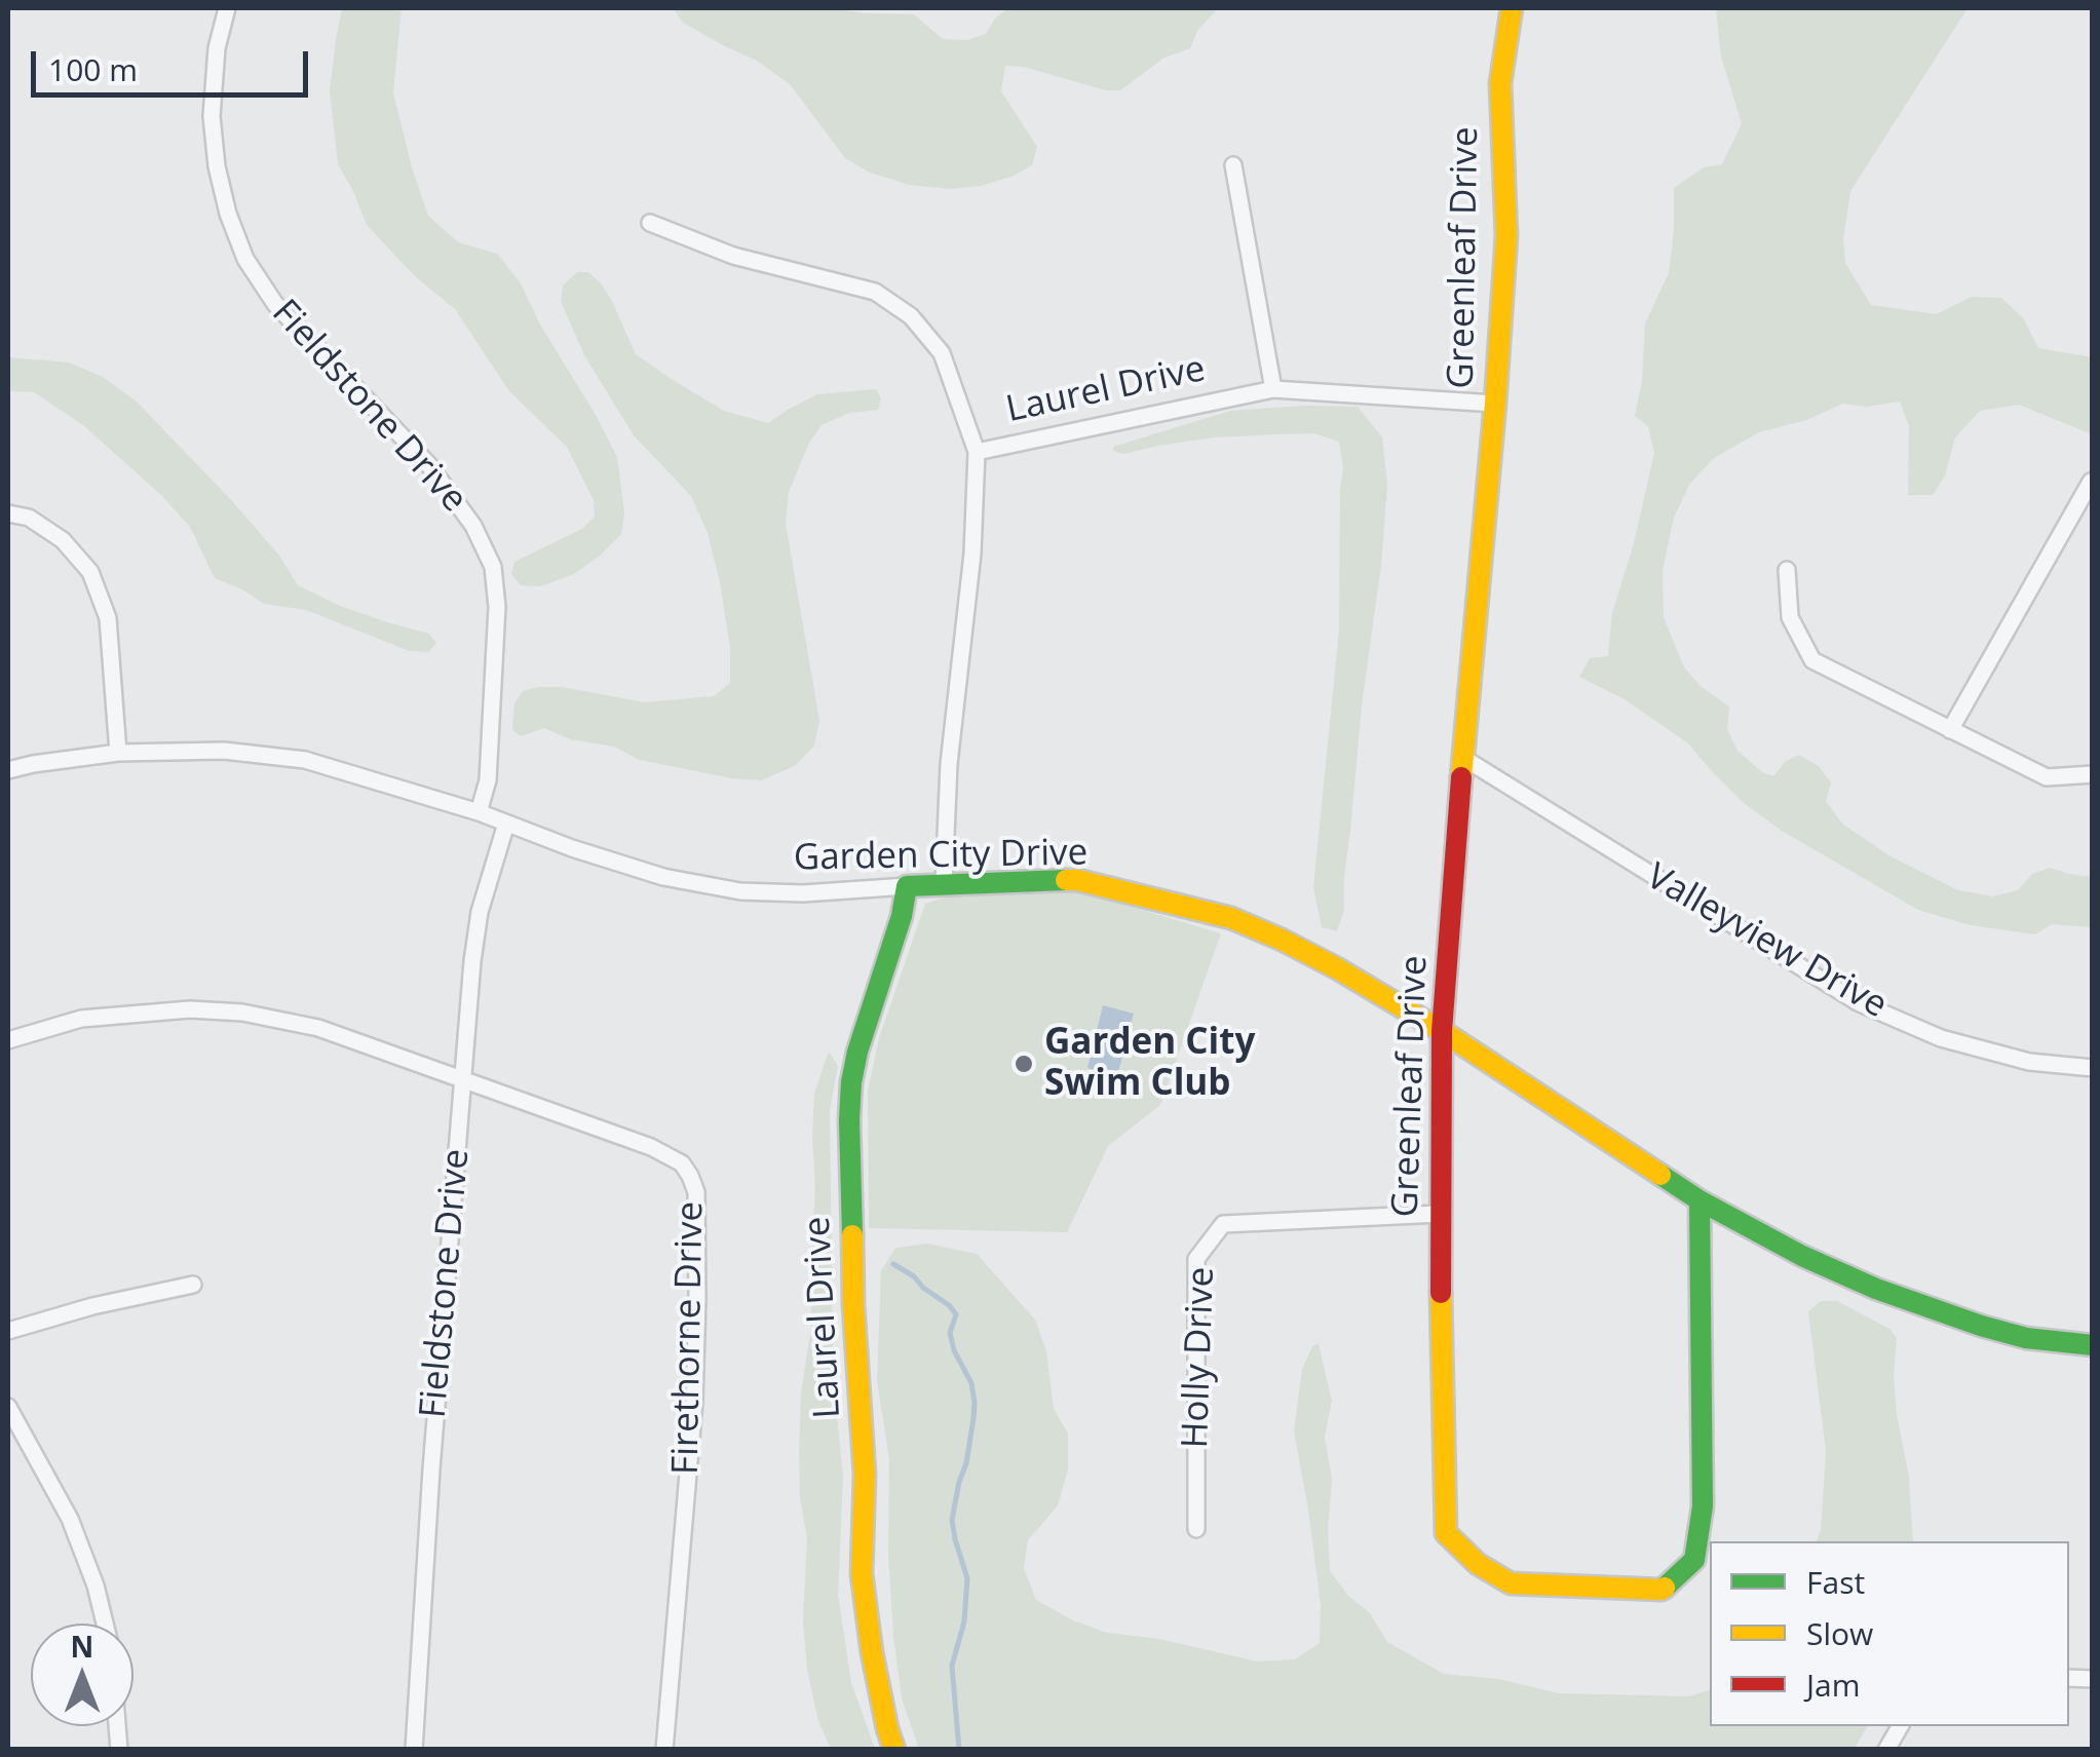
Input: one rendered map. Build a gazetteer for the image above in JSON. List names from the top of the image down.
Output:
{
  "streets": {
    "street": [
      "Greenleaf Drive",
      "Laurel Drive",
      "Fieldstone Drive",
      "Garden City Drive",
      "Valleyview Drive",
      "Firethorne Drive",
      "Holly Drive"
    ]
  },
  "crossings": [
    ["Greenleaf Drive", "Laurel Drive"],
    ["Greenleaf Drive", "Garden City Drive"],
    ["Greenleaf Drive", "Valleyview Drive"],
    ["Greenleaf Drive", "Holly Drive"],
    ["Laurel Drive", "Garden City Drive"],
    ["Fieldstone Drive", "Garden City Drive"],
    ["Fieldstone Drive", "Firethorne Drive"]
  ],
  "places": ["Garden City Swim Club"],
  "legend": ["Fast", "Slow", "Jam"],
  "scale_bar": "100 m",
  "north": "top"
}
